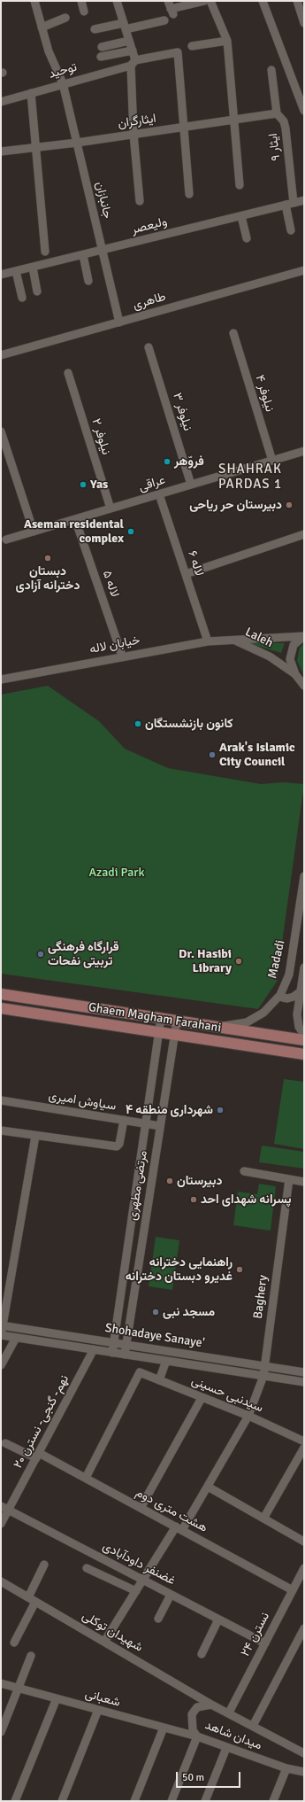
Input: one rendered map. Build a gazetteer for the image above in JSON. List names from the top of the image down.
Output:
{
  "streets": {
    "main road": ["Ghaem Magham Farahani"],
    "street": [
      "توحید",
      "ایثارگران",
      "ایثار ۹",
      "جانبازان",
      "ولیعصر",
      "طاهری",
      "نیلوفر ۴",
      "نیلوفر ۳",
      "نیلوفر ۲",
      "عراقی",
      "لاله ۶",
      "لاله ۵",
      "Laleh",
      "خیابان لاله",
      "Madadi",
      "سیاوش امیری",
      "مرتضی مطهری",
      "Baghery",
      "Shohadaye Sanaye'",
      "سیدنبی حسینی",
      "نهم- گنجی- نسترن ۲۰",
      "هشت متری دوم",
      "غضنفر داودآبادی",
      "شهیدان توکلی",
      "نسترن ۲۴",
      "شعبانی",
      "میدان شاهد"
    ]
  },
  "crossings": [
    ["توحید", "ایثارگران"],
    ["توحید", "جانبازان"],
    ["ایثارگران", "ایثار ۹"],
    ["ایثارگران", "جانبازان"],
    ["ایثار ۹", "ولیعصر"],
    ["جانبازان", "ولیعصر"],
    ["جانبازان", "طاهری"],
    ["نیلوفر ۴", "عراقی"],
    ["نیلوفر ۳", "عراقی"],
    ["نیلوفر ۲", "عراقی"],
    ["عراقی", "لاله ۶"],
    ["عراقی", "لاله ۵"],
    ["لاله ۶", "خیابان لاله"],
    ["لاله ۵", "خیابان لاله"],
    ["Laleh", "خیابان لاله"],
    ["Madadi", "Ghaem Magham Farahani"],
    ["Ghaem Magham Farahani", "مرتضی مطهری"],
    ["سیاوش امیری", "مرتضی مطهری"],
    ["مرتضی مطهری", "Shohadaye Sanaye'"],
    ["Baghery", "Shohadaye Sanaye'"],
    ["Baghery", "سیدنبی حسینی"],
    ["Baghery", "هشت متری دوم"],
    ["Baghery", "غضنفر داودآبادی"],
    ["Baghery", "شهیدان توکلی"],
    ["Shohadaye Sanaye'", "نهم- گنجی- نسترن ۲۰"],
    ["سیدنبی حسینی", "هشت متری دوم"],
    ["نهم- گنجی- نسترن ۲۰", "هشت متری دوم"],
    ["نهم- گنجی- نسترن ۲۰", "غضنفر داودآبادی"],
    ["هشت متری دوم", "نسترن ۲۴"],
    ["غضنفر داودآبادی", "نسترن ۲۴"],
    ["شهیدان توکلی", "میدان شاهد"],
    ["نسترن ۲۴", "میدان شاهد"],
    ["شعبانی", "میدان شاهد"]
  ],
  "districts": ["SHAHRAK PARDAS 1"],
  "parks": ["Azadi Park"],
  "places": [
    "فروّهر",
    "Yas",
    "دبیرستان حر ریاحی",
    "Aseman residental complex",
    "دبستان دخترانه آزادی",
    "کانون بازنشستگان",
    "Arak's Islamic City Council",
    "قرارگاه فرهنگی تربیتی نفحات",
    "Dr. Hasibi Library",
    "شهرداری منطقه ۴",
    "دبیرستان",
    "پسرانه شهدای احد",
    "راهنمایی دخترانه غدیرو دبستان دخترانه",
    "مسجد نبی"
  ],
  "scale_bar": "50 m"
}
